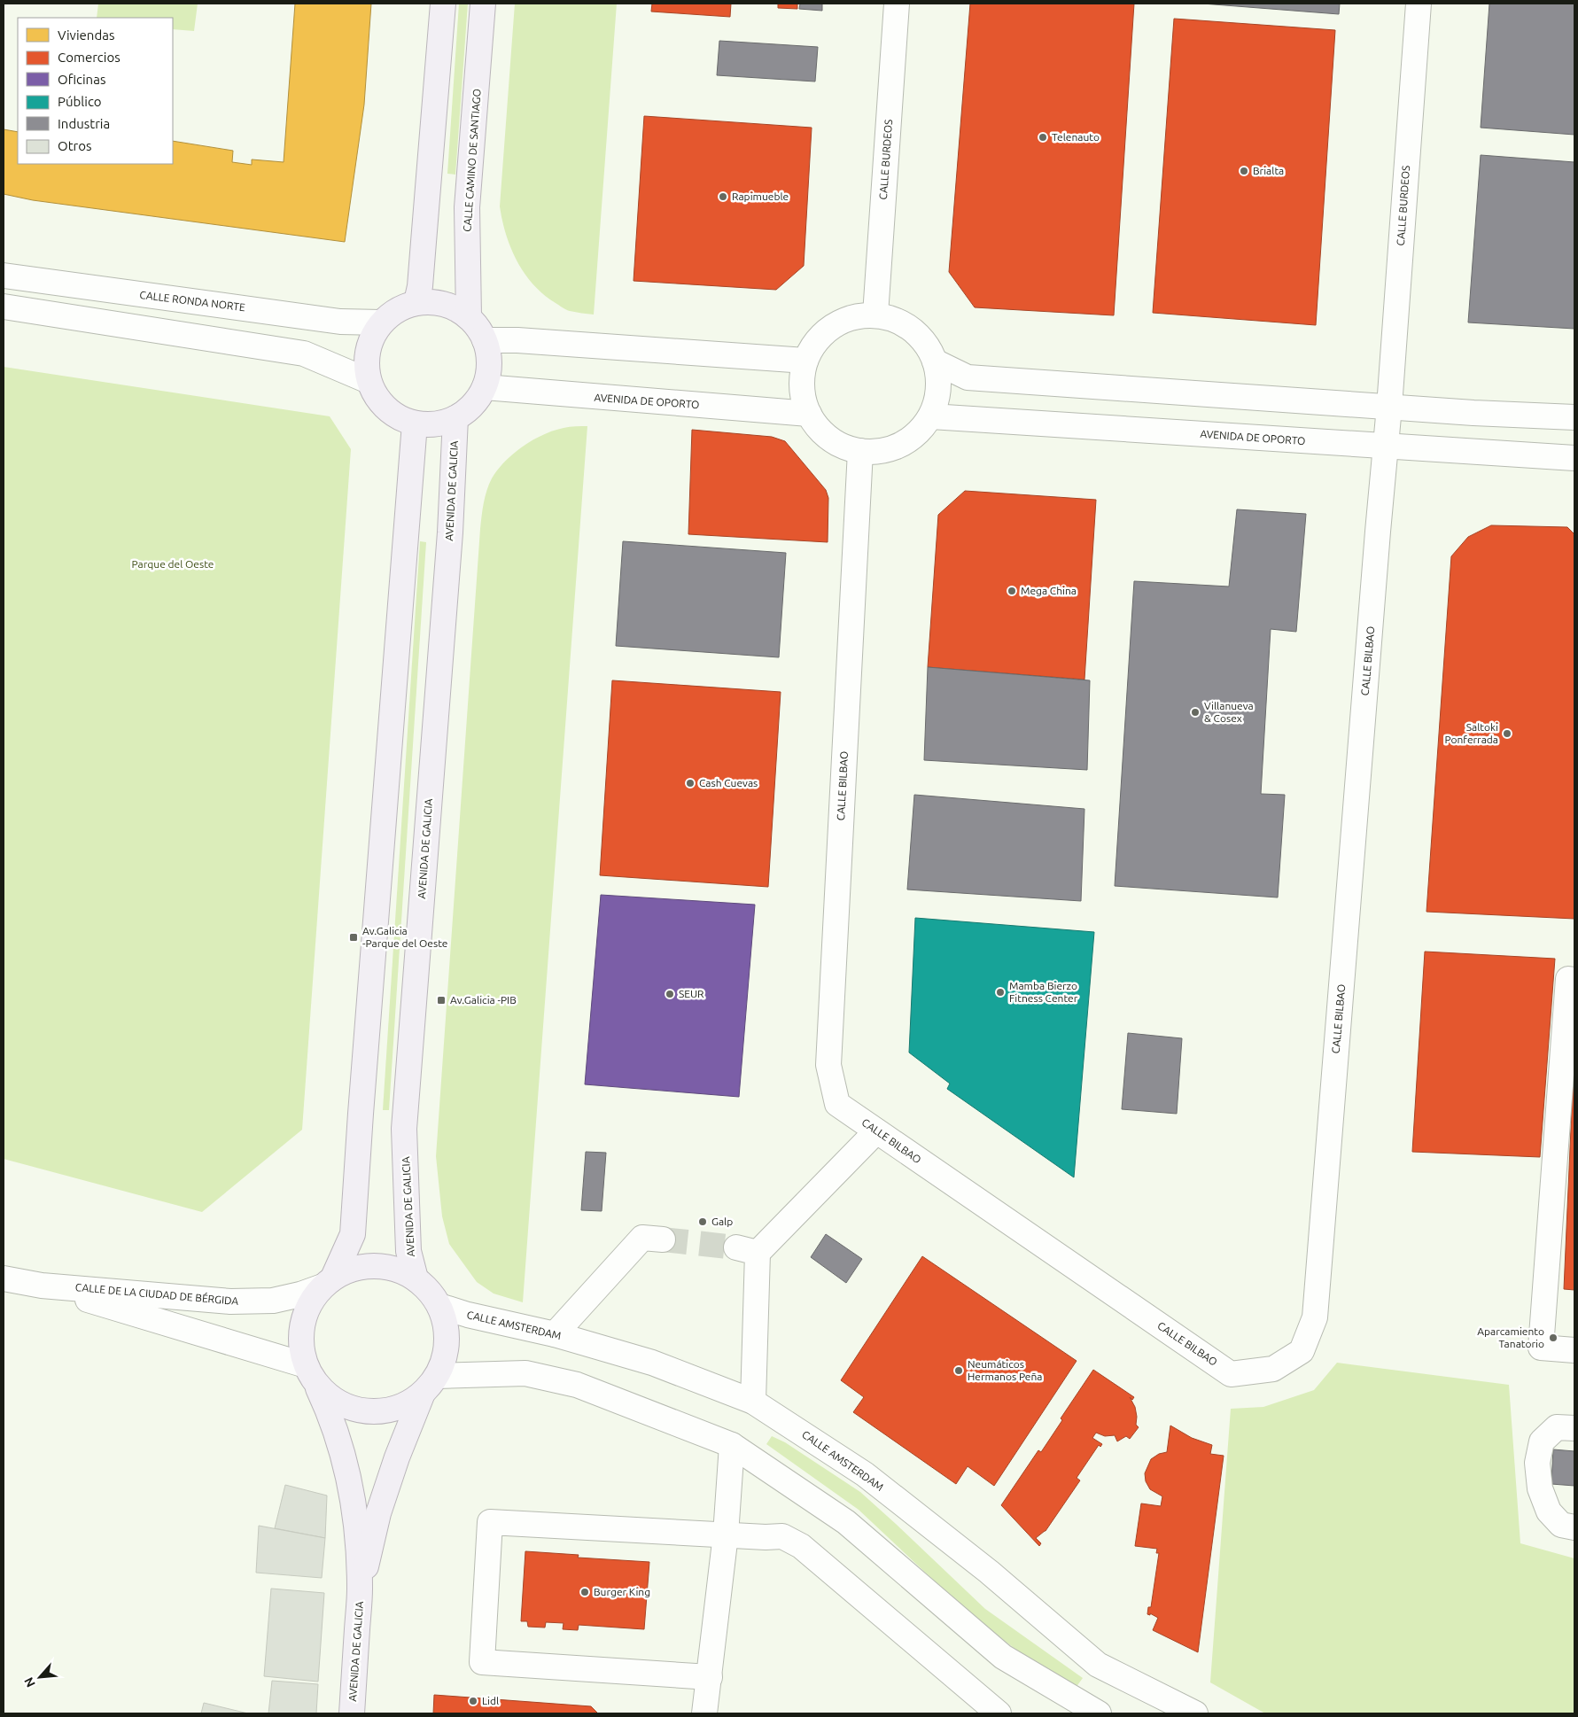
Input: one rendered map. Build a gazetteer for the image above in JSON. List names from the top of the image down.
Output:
{
  "streets": {
    "main road": ["CALLE CAMINO DE SANTIAGO", "AVENIDA DE GALICIA"],
    "street": [
      "CALLE BURDEOS",
      "CALLE RONDA NORTE",
      "AVENIDA DE OPORTO",
      "CALLE BILBAO",
      "CALLE DE LA CIUDAD DE BÉRGIDA",
      "CALLE AMSTERDAM"
    ]
  },
  "crossings": [
    ["CALLE BURDEOS", "AVENIDA DE OPORTO"],
    ["CALLE BURDEOS", "CALLE BILBAO"],
    ["CALLE CAMINO DE SANTIAGO", "CALLE RONDA NORTE"],
    ["CALLE CAMINO DE SANTIAGO", "AVENIDA DE OPORTO"],
    ["CALLE CAMINO DE SANTIAGO", "AVENIDA DE GALICIA"],
    ["CALLE RONDA NORTE", "AVENIDA DE OPORTO"],
    ["CALLE RONDA NORTE", "AVENIDA DE GALICIA"],
    ["AVENIDA DE OPORTO", "AVENIDA DE GALICIA"],
    ["AVENIDA DE OPORTO", "CALLE BILBAO"],
    ["AVENIDA DE GALICIA", "CALLE DE LA CIUDAD DE BÉRGIDA"],
    ["AVENIDA DE GALICIA", "CALLE AMSTERDAM"],
    ["CALLE DE LA CIUDAD DE BÉRGIDA", "CALLE AMSTERDAM"]
  ],
  "parks": ["Parque del Oeste"],
  "places": {
    "other": [
      "Telenauto",
      "Brialta",
      "Rapimueble",
      "Mega China",
      "Villanueva & Cosex",
      "Saltoki Ponferrada",
      "Cash Cuevas",
      "Mamba Bierzo Fitness Center",
      "SEUR",
      "Galp",
      "Aparcamiento Tanatorio",
      "Neumáticos Hermanos Peña",
      "Burger King",
      "Lidl"
    ],
    "transit": ["Av.Galicia -Parque del Oeste", "Av.Galicia -PIB"]
  },
  "legend": [
    "Viviendas",
    "Comercios",
    "Oficinas",
    "Público",
    "Industria",
    "Otros"
  ],
  "north": "bottom left"
}
